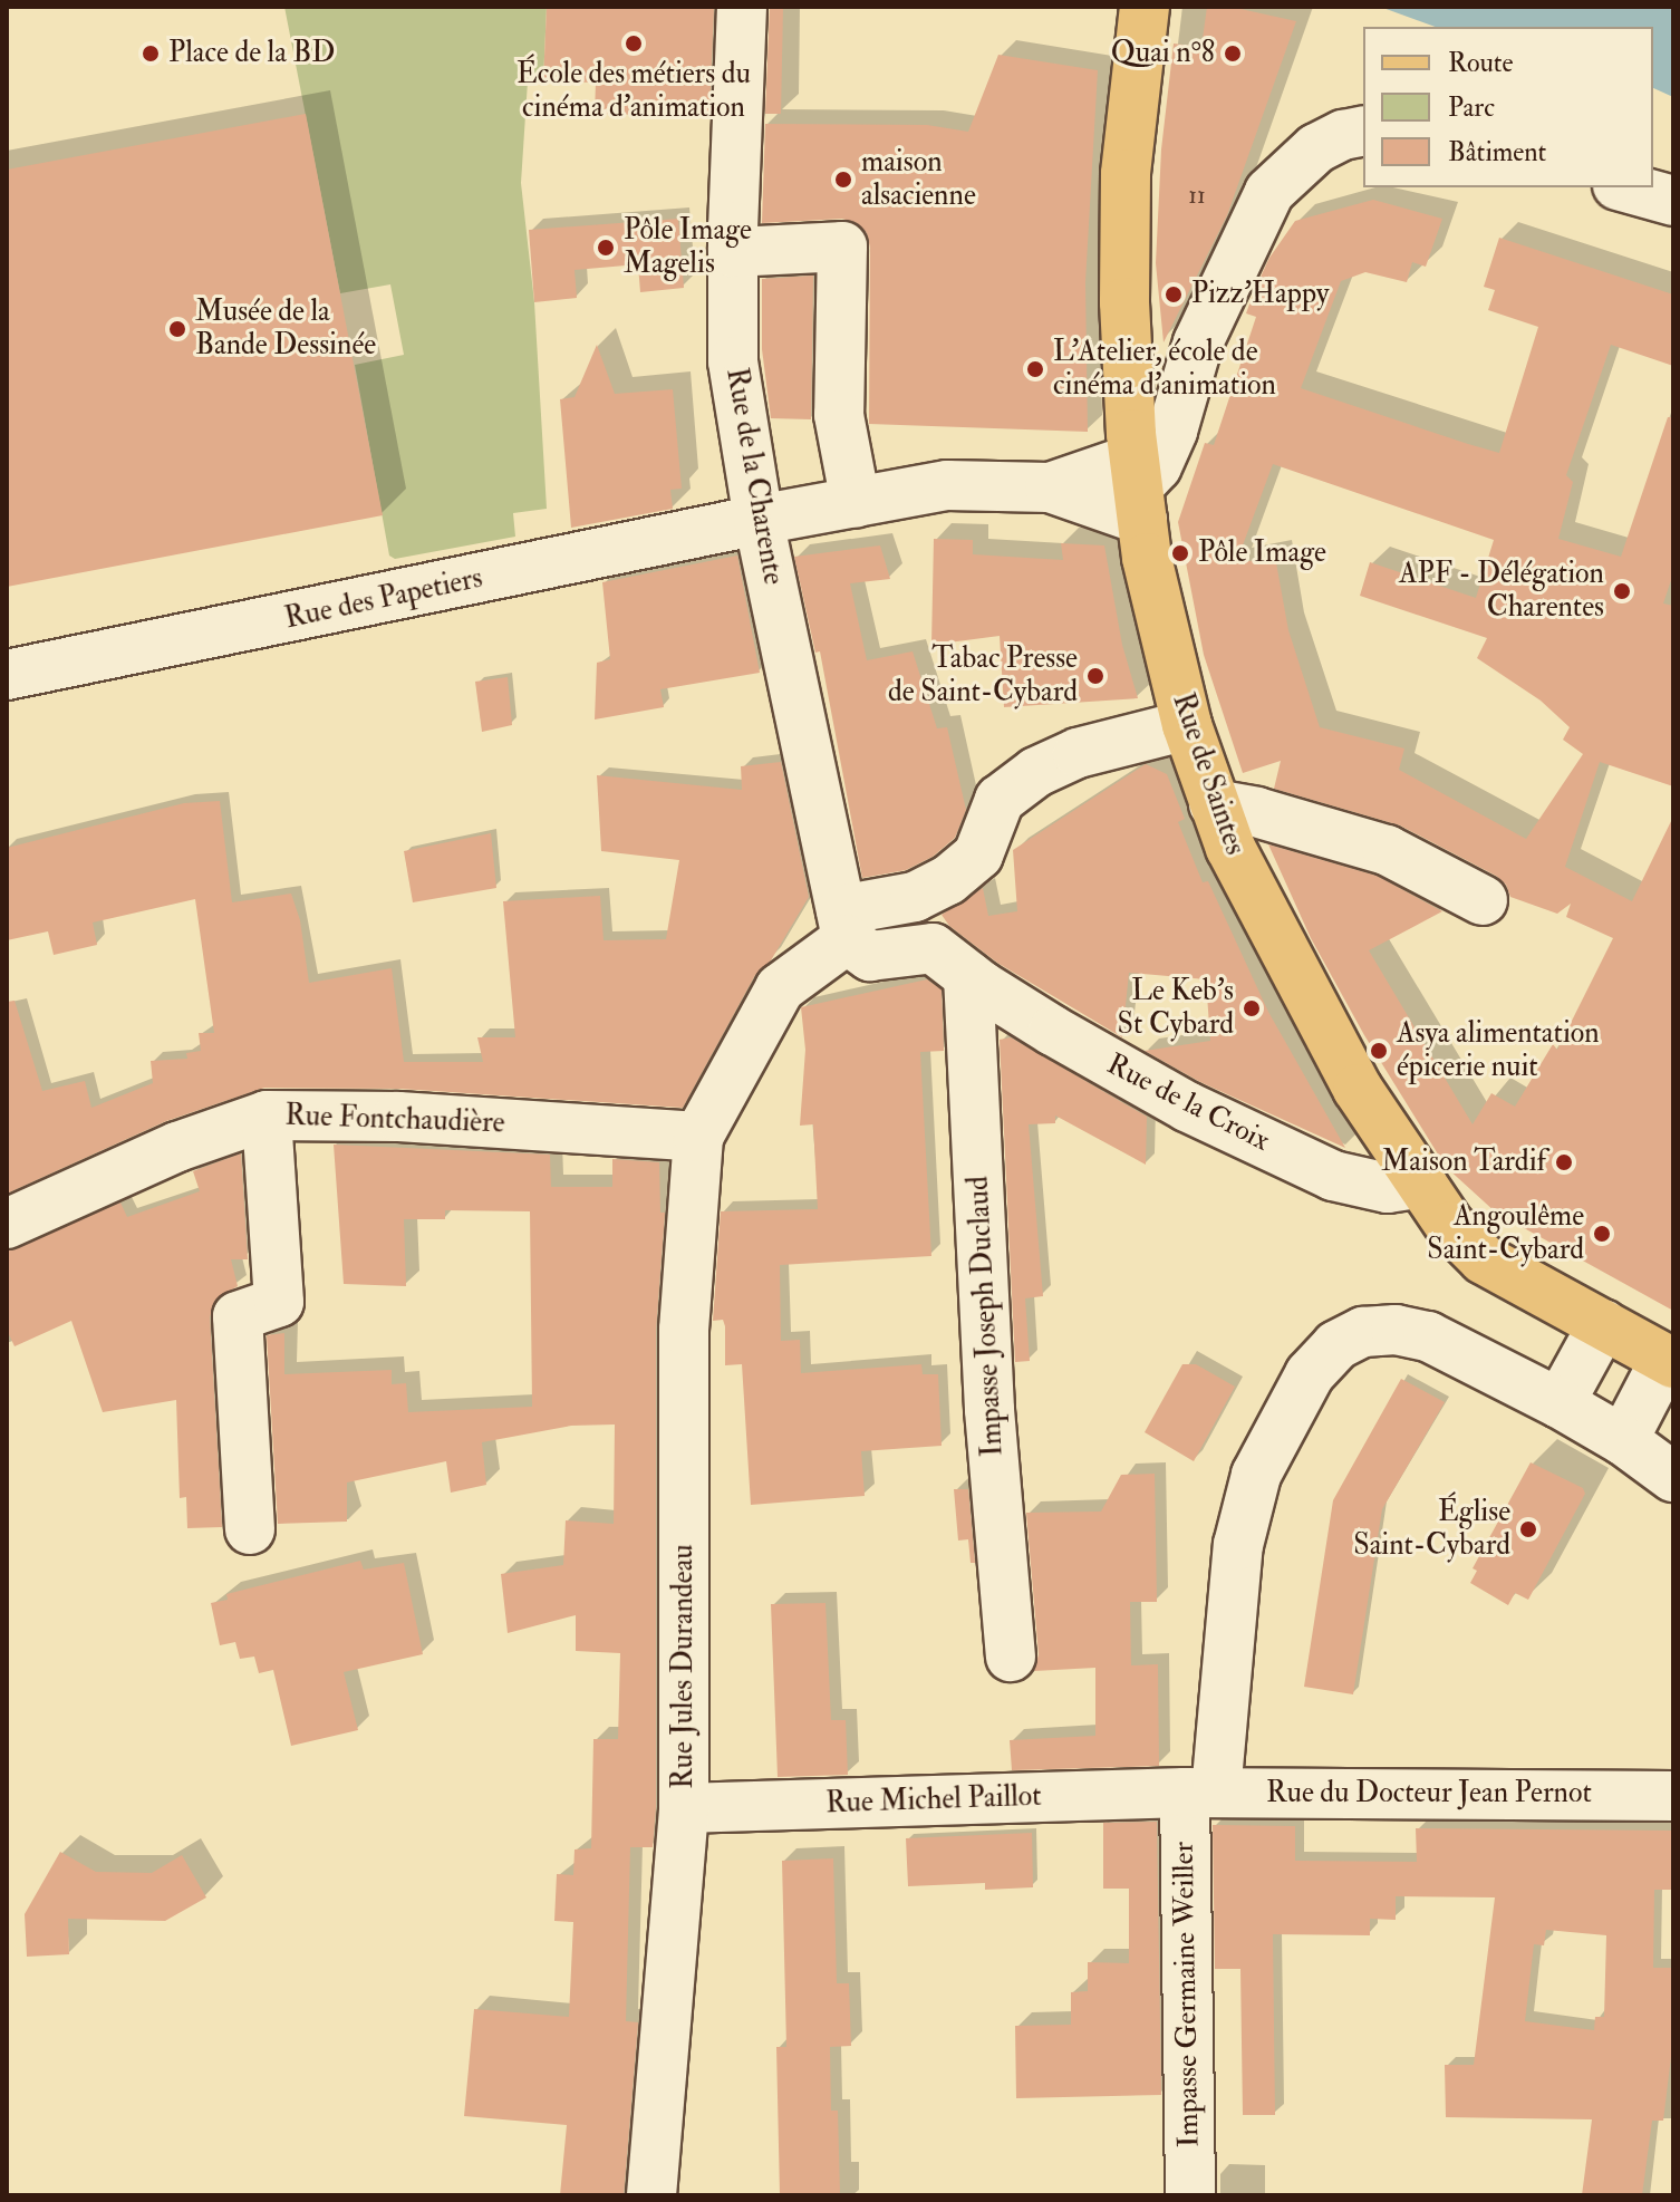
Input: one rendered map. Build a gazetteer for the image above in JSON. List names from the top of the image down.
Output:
{
  "streets": {
    "main road": ["Rue de Saintes"],
    "street": [
      "Rue de la Charente",
      "Rue des Papetiers",
      "Rue de la Croix",
      "Rue Fontchaudière",
      "Impasse Joseph Duclaud",
      "Rue Jules Durandeau",
      "Rue du Docteur Jean Pernot",
      "Rue Michel Paillot",
      "Impasse Germaine Weiller"
    ]
  },
  "crossings": [
    ["Rue de la Charente", "Rue des Papetiers"],
    ["Rue des Papetiers", "Rue de Saintes"],
    ["Rue de Saintes", "Rue de la Croix"],
    ["Rue de la Croix", "Impasse Joseph Duclaud"],
    ["Rue Fontchaudière", "Rue Jules Durandeau"],
    ["Rue Jules Durandeau", "Rue Michel Paillot"],
    ["Rue du Docteur Jean Pernot", "Rue Michel Paillot"],
    ["Rue du Docteur Jean Pernot", "Impasse Germaine Weiller"],
    ["Rue Michel Paillot", "Impasse Germaine Weiller"]
  ],
  "places": [
    "École des métiers du cinéma d'animation",
    "Place de la BD",
    "Quai n°8",
    "maison alsacienne",
    "Pôle Image Magelis",
    "Pizz'Happy",
    "Musée de la Bande Dessinée",
    "L'Atelier, école de cinéma d'animation",
    "Pôle Image",
    "APF - Délégation Charentes",
    "Tabac Presse de Saint-Cybard",
    "Le Keb's St Cybard",
    "Asya alimentation épicerie nuit",
    "Maison Tardif",
    "Angoulême Saint-Cybard",
    "Église Saint-Cybard"
  ],
  "house_numbers": ["11"],
  "legend": ["Route", "Parc", "Bâtiment"]
}
